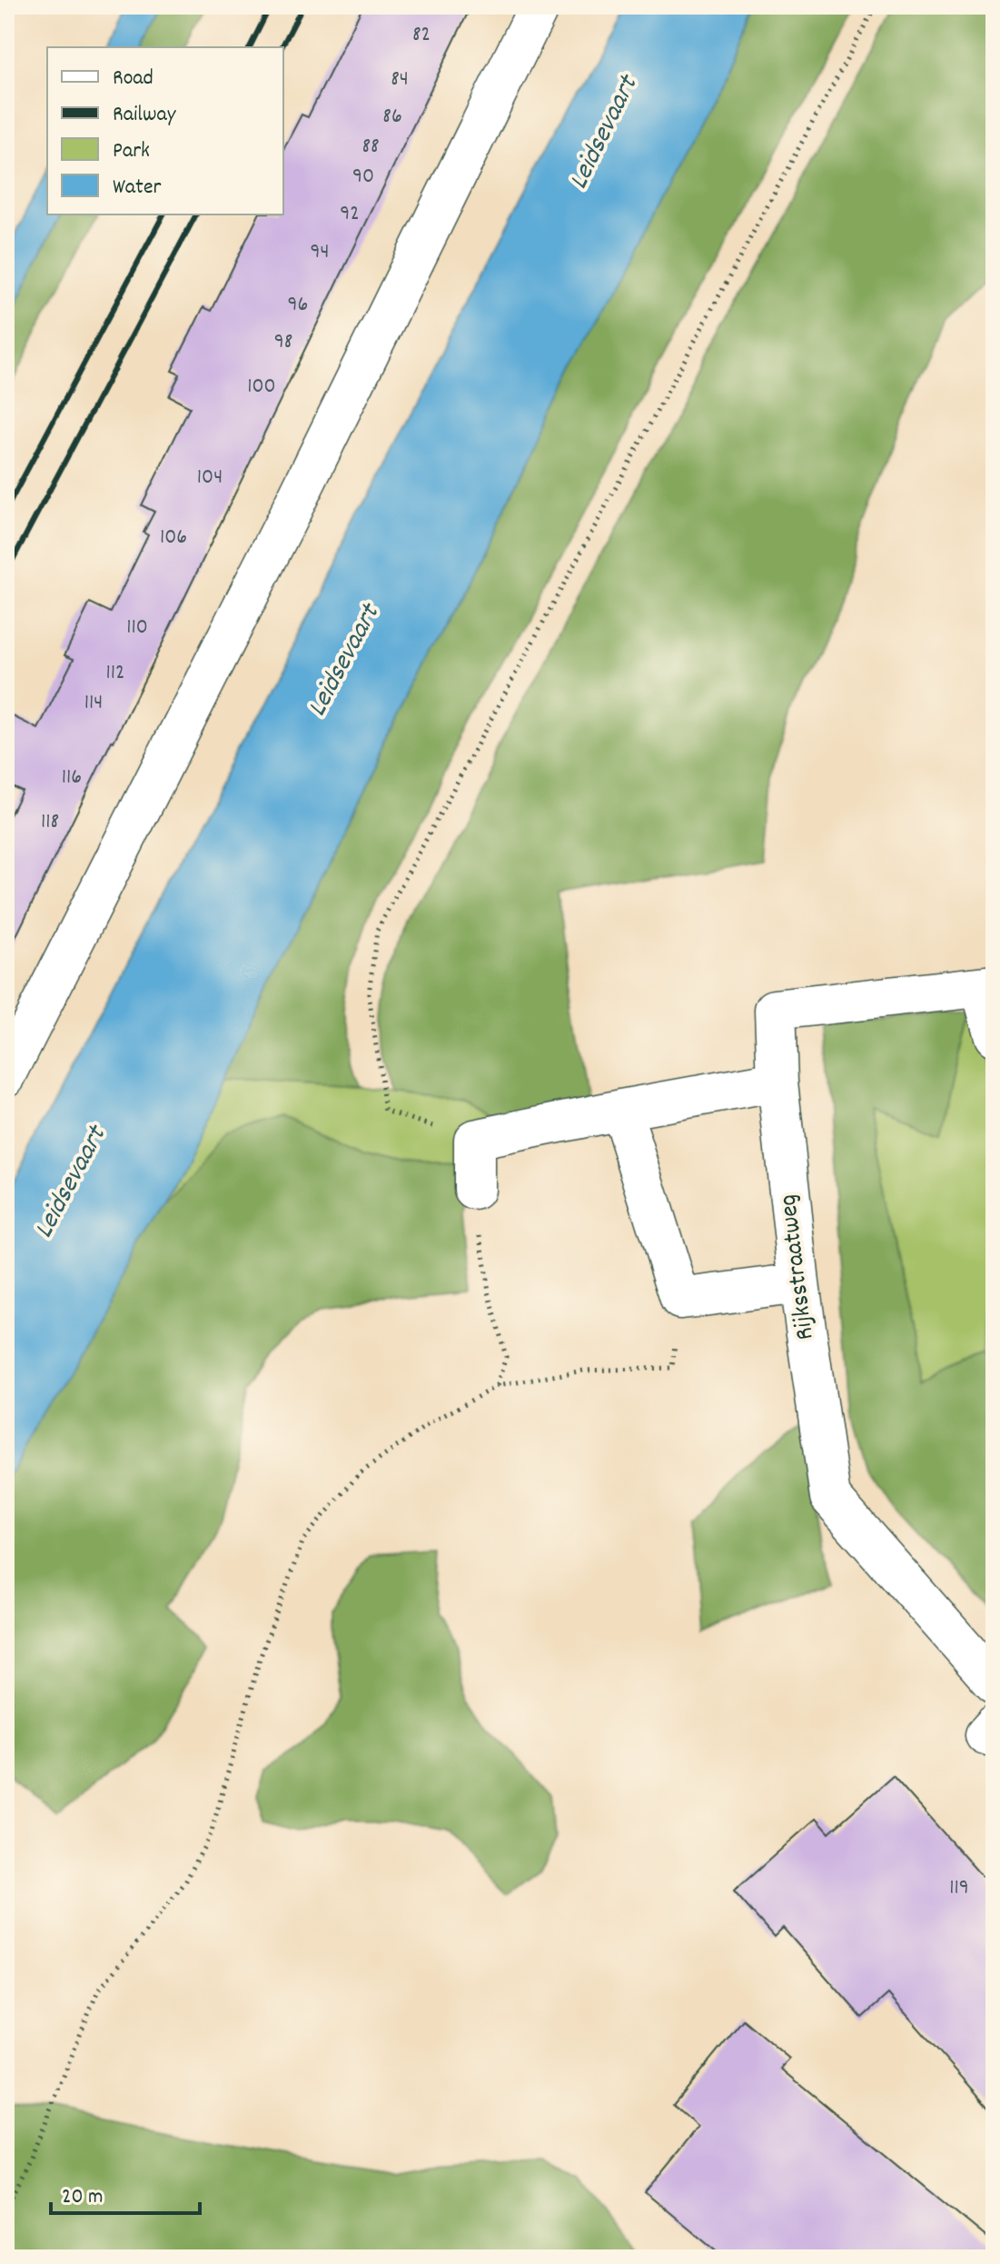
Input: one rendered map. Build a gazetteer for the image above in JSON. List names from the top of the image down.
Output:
{
  "streets": {
    "street": ["Rijksstraatweg"]
  },
  "water": ["Leidsevaart"],
  "house_numbers": [
    "82",
    "84",
    "86",
    "88",
    "90",
    "92",
    "94",
    "96",
    "98",
    "100",
    "104",
    "106",
    "110",
    "112",
    "114",
    "116",
    "118",
    "119"
  ],
  "legend": [
    "Road",
    "Railway",
    "Park",
    "Water"
  ],
  "scale_bar": "20 m"
}
